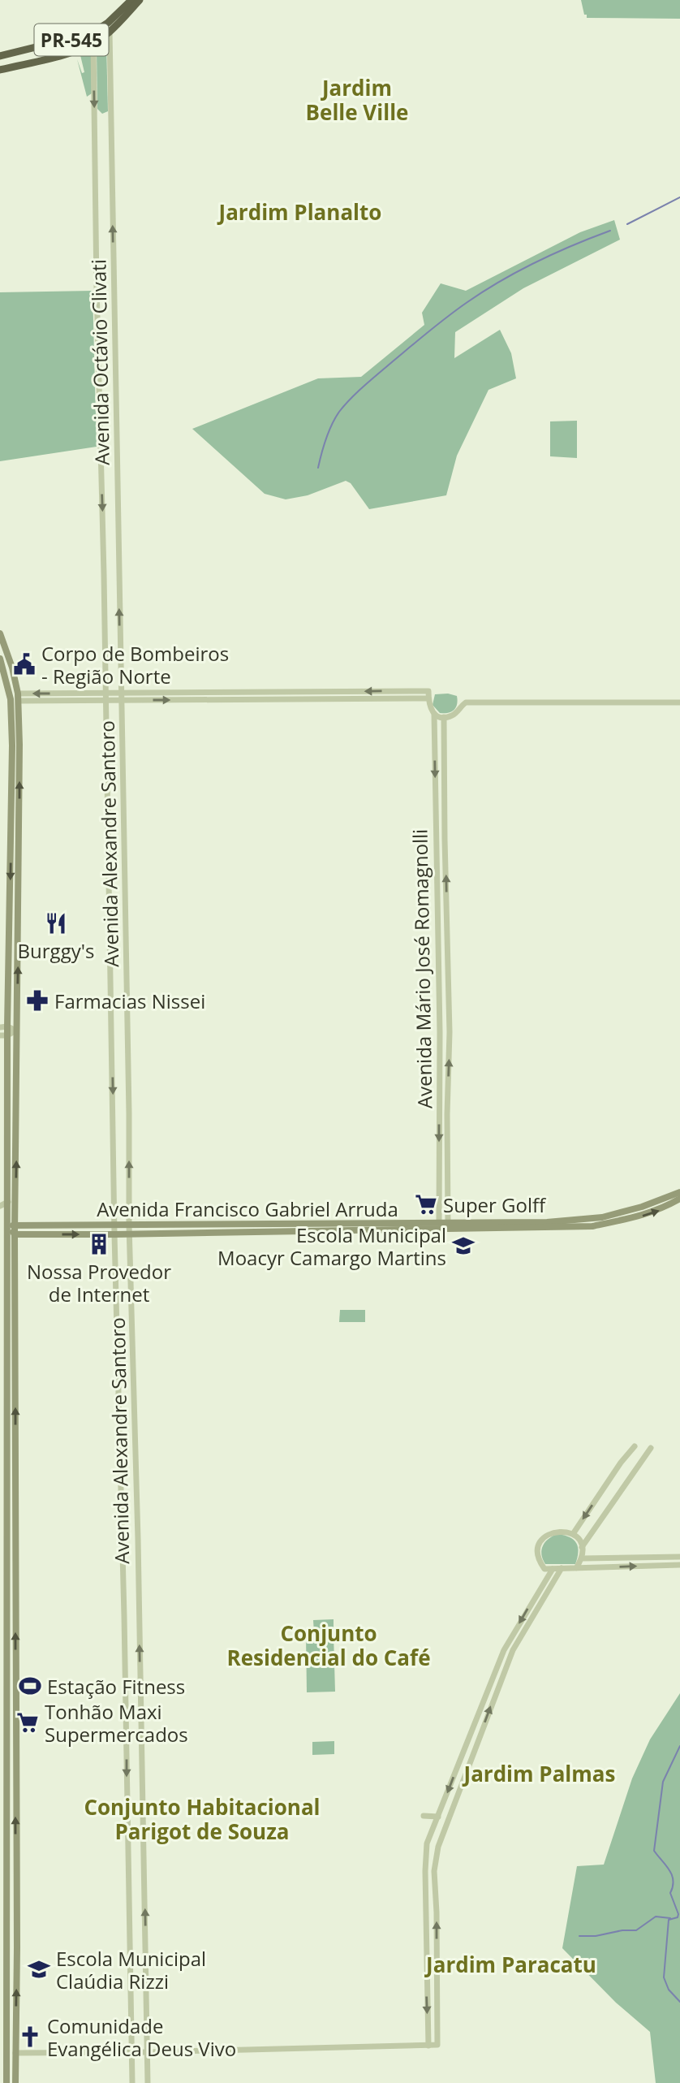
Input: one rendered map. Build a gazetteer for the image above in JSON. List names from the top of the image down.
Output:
{
  "streets": {
    "highway": ["PR-545"],
    "main road": ["Avenida Francisco Gabriel Arruda"],
    "street": ["Avenida Octávio Clivati", "Avenida Alexandre Santoro", "Avenida Mário José Romagnolli"]
  },
  "crossings": [
    ["PR-545", "Avenida Octávio Clivati"],
    ["Avenida Octávio Clivati", "Avenida Alexandre Santoro"],
    ["Avenida Alexandre Santoro", "Avenida Francisco Gabriel Arruda"],
    ["Avenida Mário José Romagnolli", "Avenida Francisco Gabriel Arruda"]
  ],
  "districts": [
    "Jardim Belle Ville",
    "Jardim Planalto",
    "Conjunto Residencial do Café",
    "Jardim Palmas",
    "Conjunto Habitacional Parigot de Souza",
    "Jardim Paracatu"
  ],
  "places": {
    "public building": ["Corpo de Bombeiros - Região Norte"],
    "restaurant": ["Burggy's"],
    "pharmacy": ["Farmacias Nissei"],
    "supermarket": ["Super Golff", "Tonhão Maxi Supermercados"],
    "building": ["Nossa Provedor de Internet"],
    "school or university": ["Escola Municipal Moacyr Camargo Martins", "Escola Municipal Claúdia Rizzi"],
    "sports": ["Estação Fitness"],
    "church": ["Comunidade Evangélica Deus Vivo"]
  }
}
